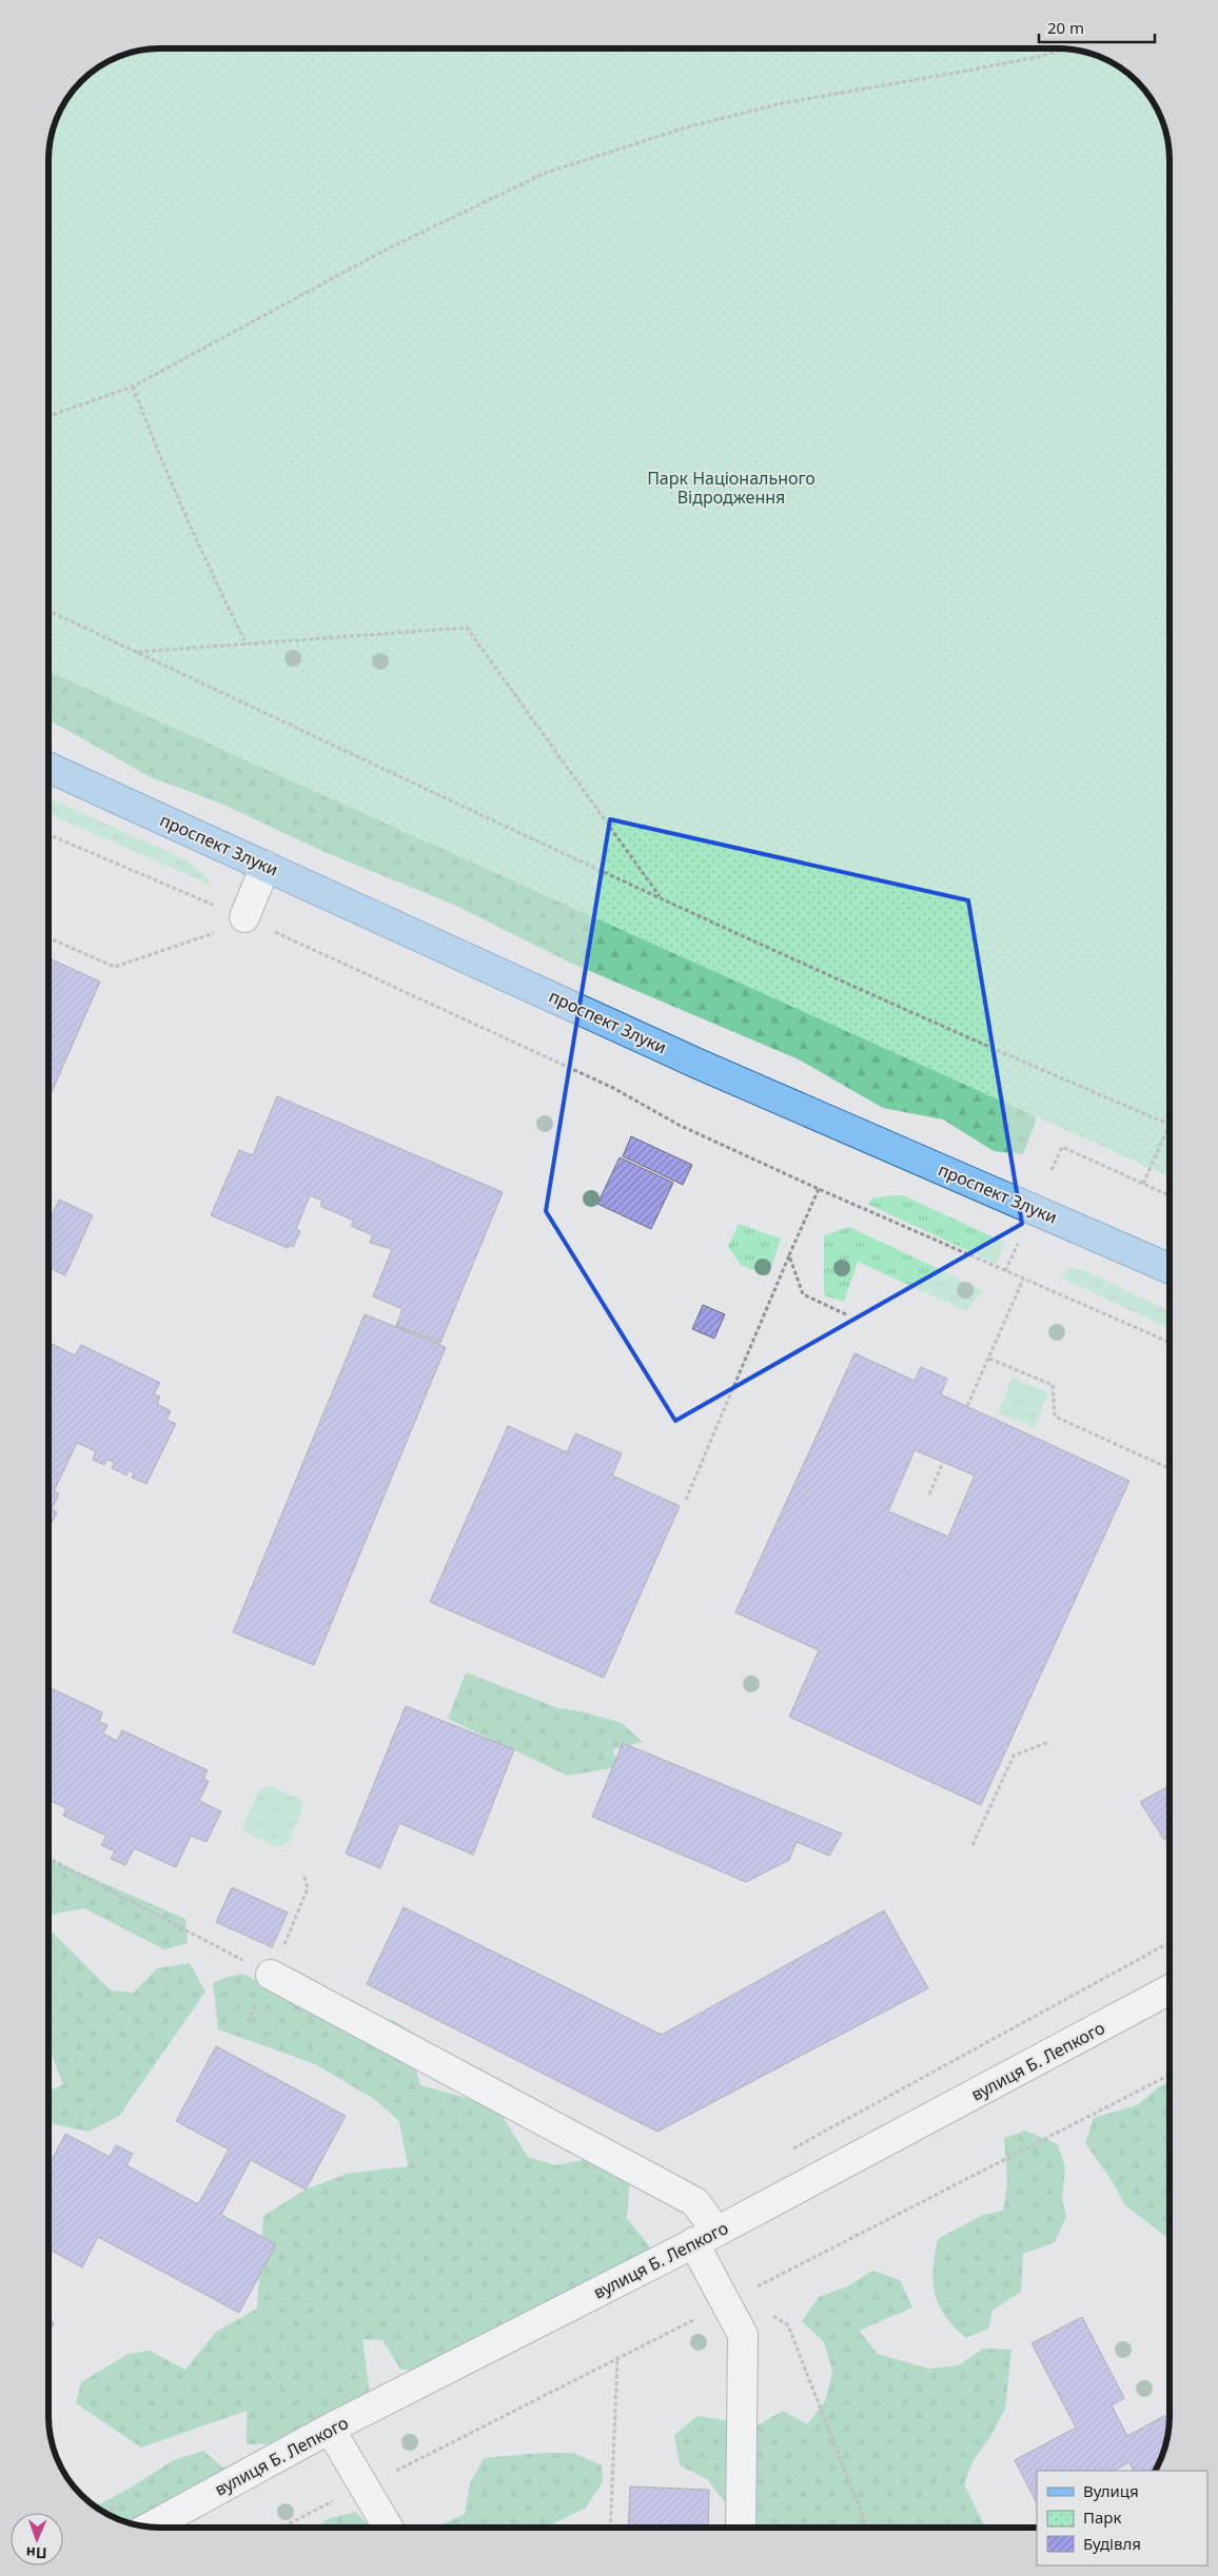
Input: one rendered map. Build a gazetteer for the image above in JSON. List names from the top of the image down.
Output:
{
  "streets": {
    "main road": ["проспект Злуки"],
    "street": ["вулиця Б. Лепкого"]
  },
  "parks": ["Парк Національного Відродження"],
  "legend": ["Вулиця", "Парк", "Будівля"],
  "scale_bar": "20 m",
  "north": "bottom"
}
